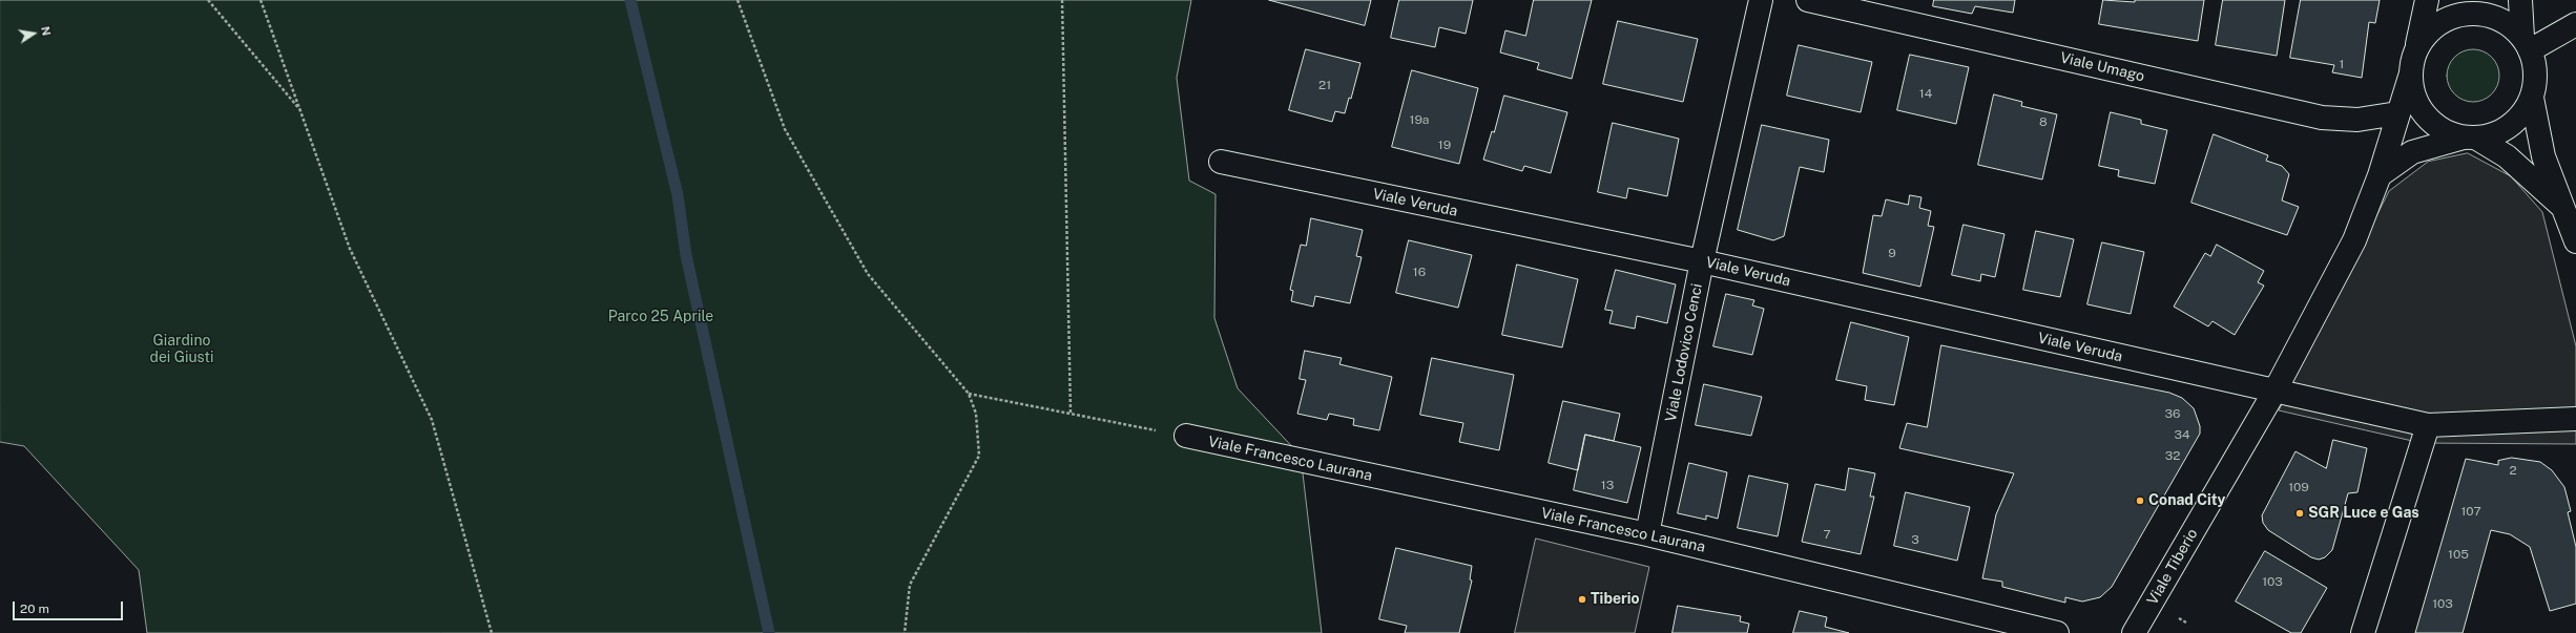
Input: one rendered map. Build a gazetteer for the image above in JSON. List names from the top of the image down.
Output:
{
  "streets": {
    "street": [
      "Viale Umago",
      "Viale Veruda",
      "Viale Lodovico Cenci",
      "Viale Francesco Laurana",
      "Viale Tiberio"
    ]
  },
  "crossings": [
    ["Viale Umago", "Viale Tiberio"],
    ["Viale Veruda", "Viale Lodovico Cenci"],
    ["Viale Veruda", "Viale Tiberio"],
    ["Viale Lodovico Cenci", "Viale Francesco Laurana"]
  ],
  "parks": ["Parco 25 Aprile", "Giardino dei Giusti"],
  "places": ["Conad City", "SGR Luce e Gas", "Tiberio"],
  "house_numbers": [
    "1",
    "21",
    "14",
    "19a",
    "8",
    "19",
    "9",
    "16",
    "36",
    "34",
    "32",
    "2",
    "13",
    "109",
    "107",
    "7",
    "3",
    "105",
    "103",
    "103"
  ],
  "scale_bar": "20 m",
  "north": "right"
}
